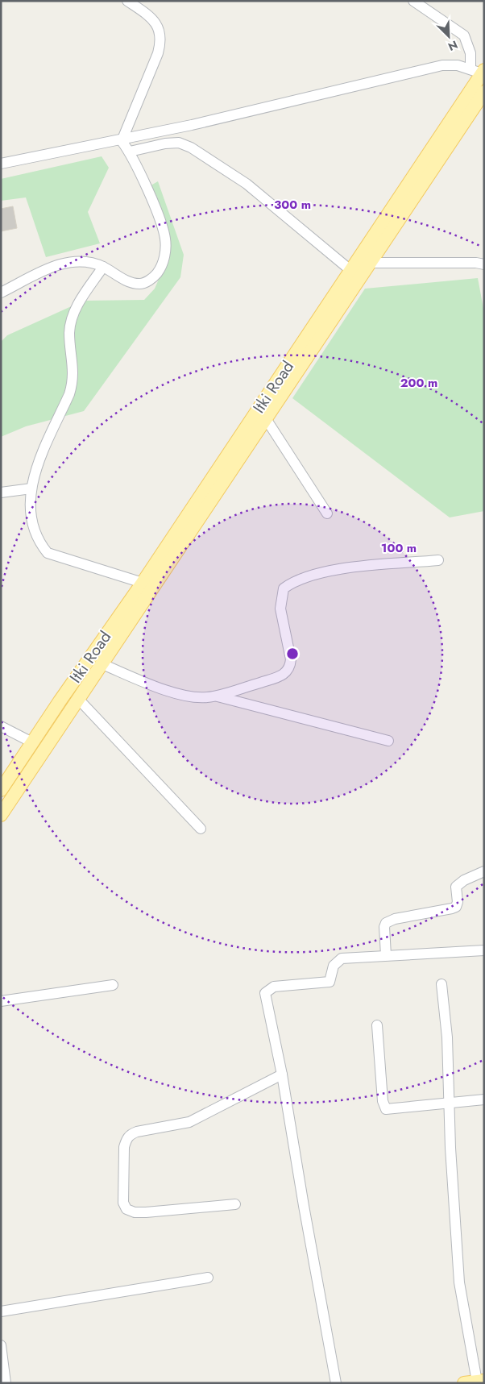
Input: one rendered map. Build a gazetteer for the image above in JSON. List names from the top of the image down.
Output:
{
  "streets": {
    "main road": ["Itki Road"]
  },
  "north": "bottom right",
  "rings": ["300 m", "200 m", "100 m"]
}
